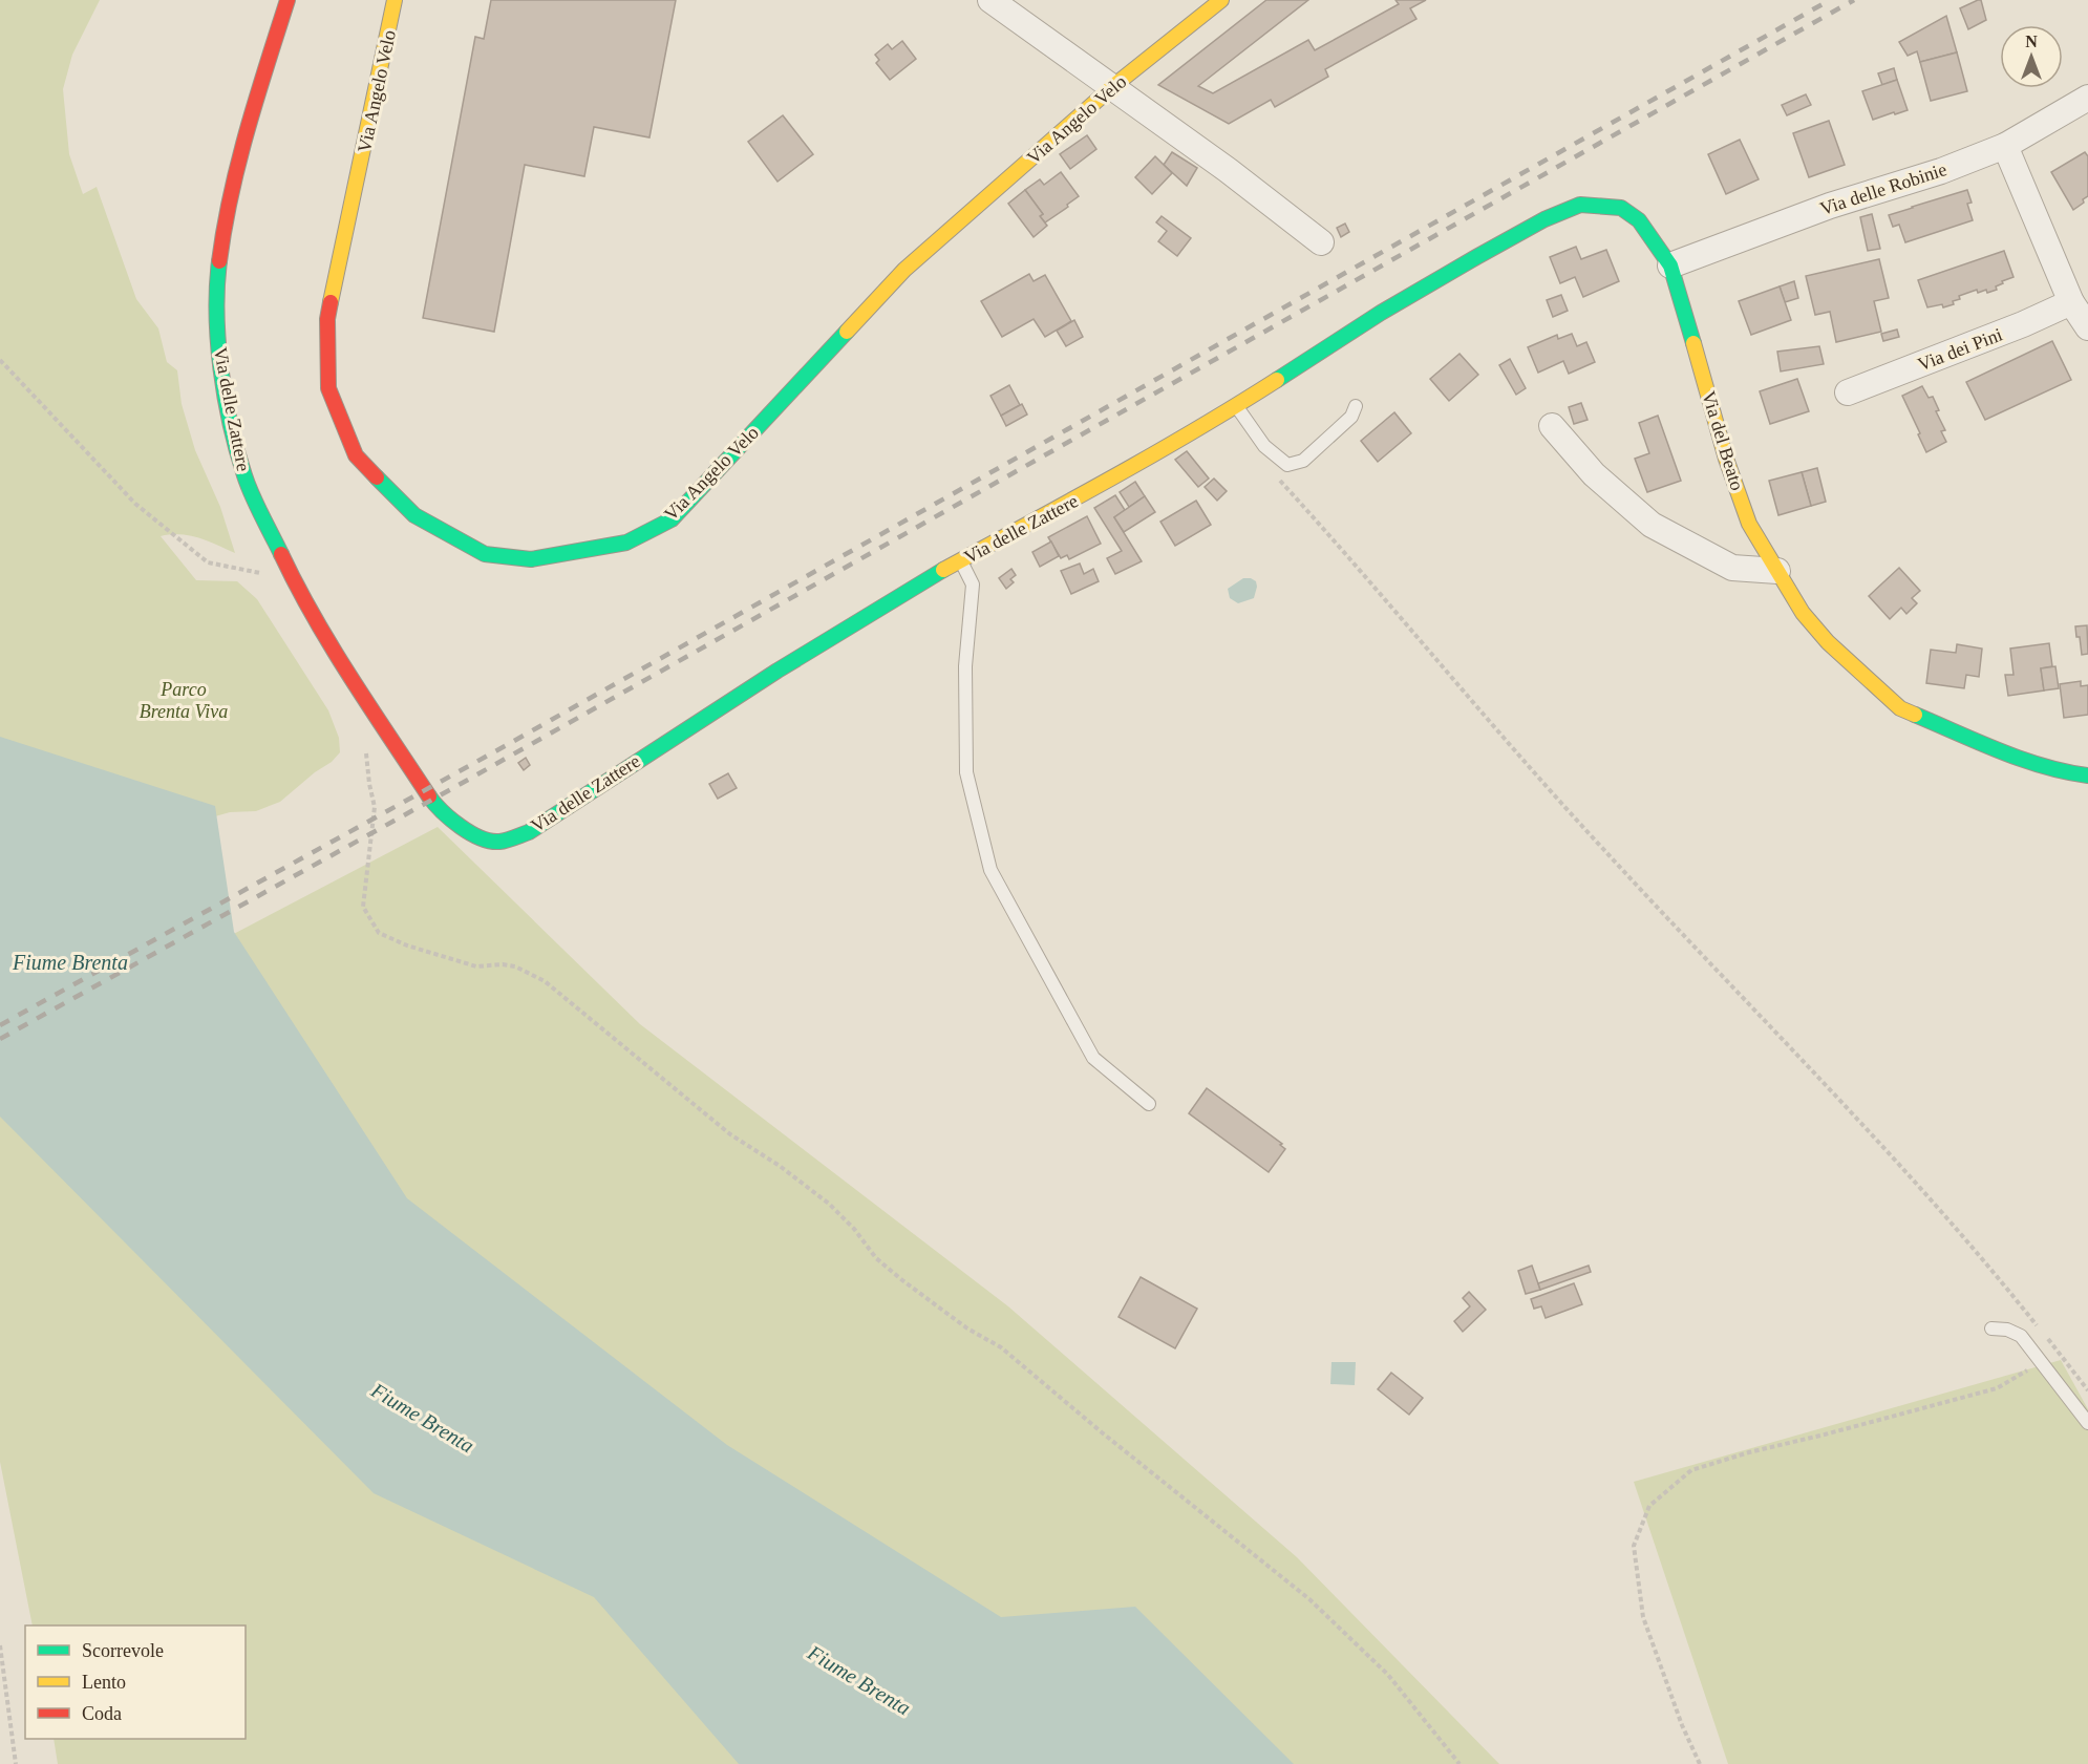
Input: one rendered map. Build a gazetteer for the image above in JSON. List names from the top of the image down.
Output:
{
  "streets": {
    "street": [
      "Via Angelo Velo",
      "Via delle Robinie",
      "Via dei Pini",
      "Via delle Zattere",
      "Via del Beato"
    ]
  },
  "crossings": [
    ["Via delle Robinie", "Via del Beato"],
    ["Via delle Zattere", "Via del Beato"]
  ],
  "water": ["Fiume Brenta"],
  "parks": ["Parco Brenta Viva"],
  "legend": ["Scorrevole", "Lento", "Coda"],
  "north": "top"
}
